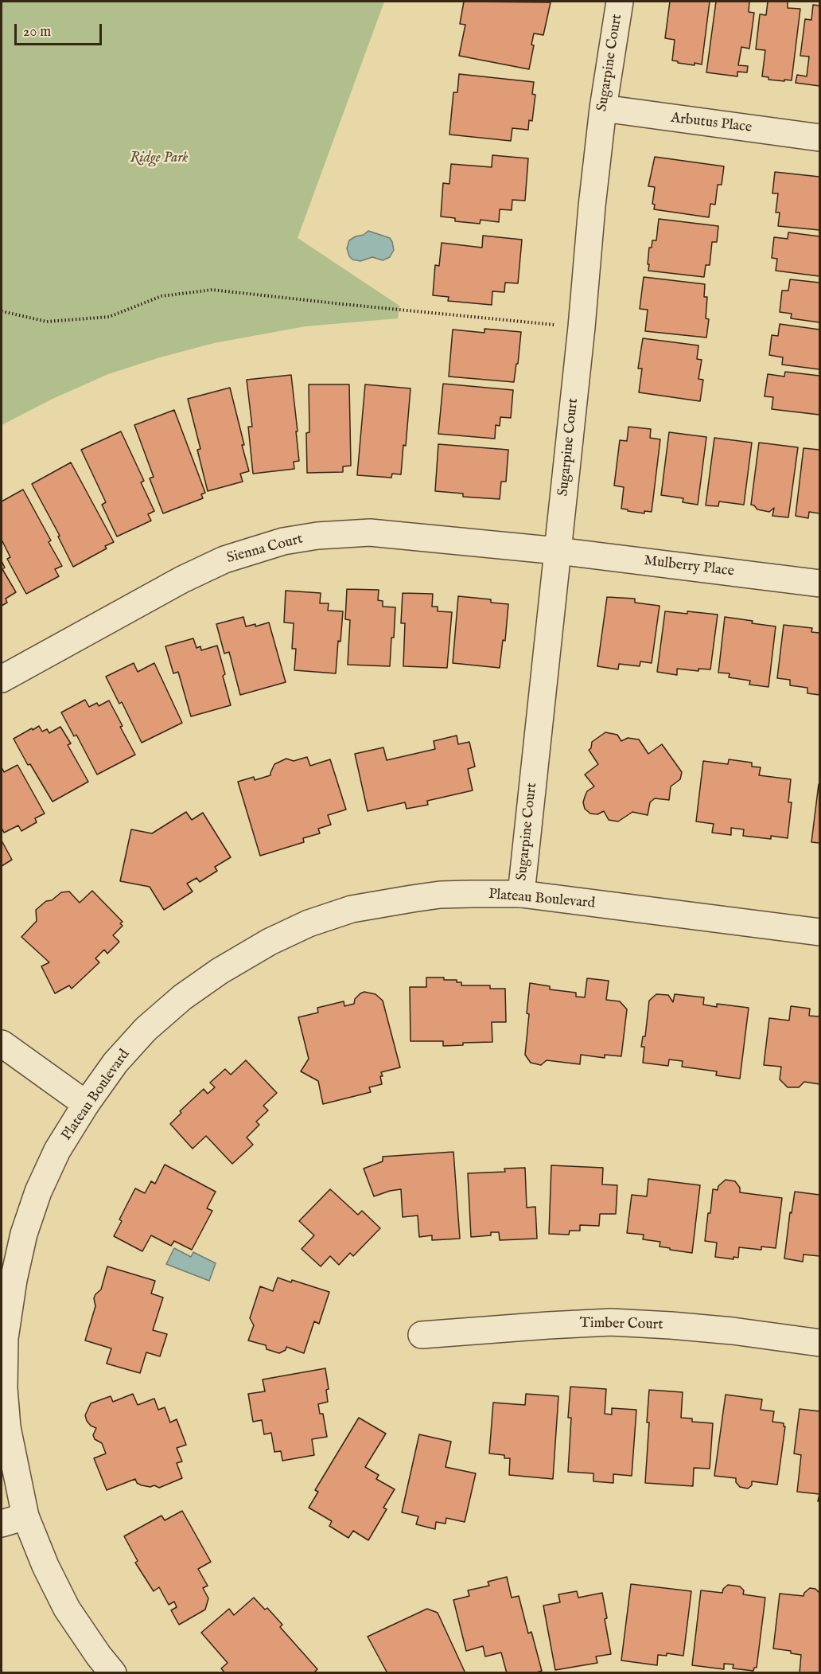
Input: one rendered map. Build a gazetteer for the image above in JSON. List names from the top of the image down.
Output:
{
  "streets": {
    "street": [
      "Sugarpine Court",
      "Arbutus Place",
      "Sienna Court",
      "Mulberry Place",
      "Plateau Boulevard",
      "Timber Court"
    ]
  },
  "crossings": [
    ["Sugarpine Court", "Arbutus Place"],
    ["Sugarpine Court", "Sienna Court"],
    ["Sugarpine Court", "Mulberry Place"],
    ["Sugarpine Court", "Plateau Boulevard"],
    ["Sienna Court", "Mulberry Place"]
  ],
  "parks": ["Ridge Park"],
  "scale_bar": "20 m"
}
